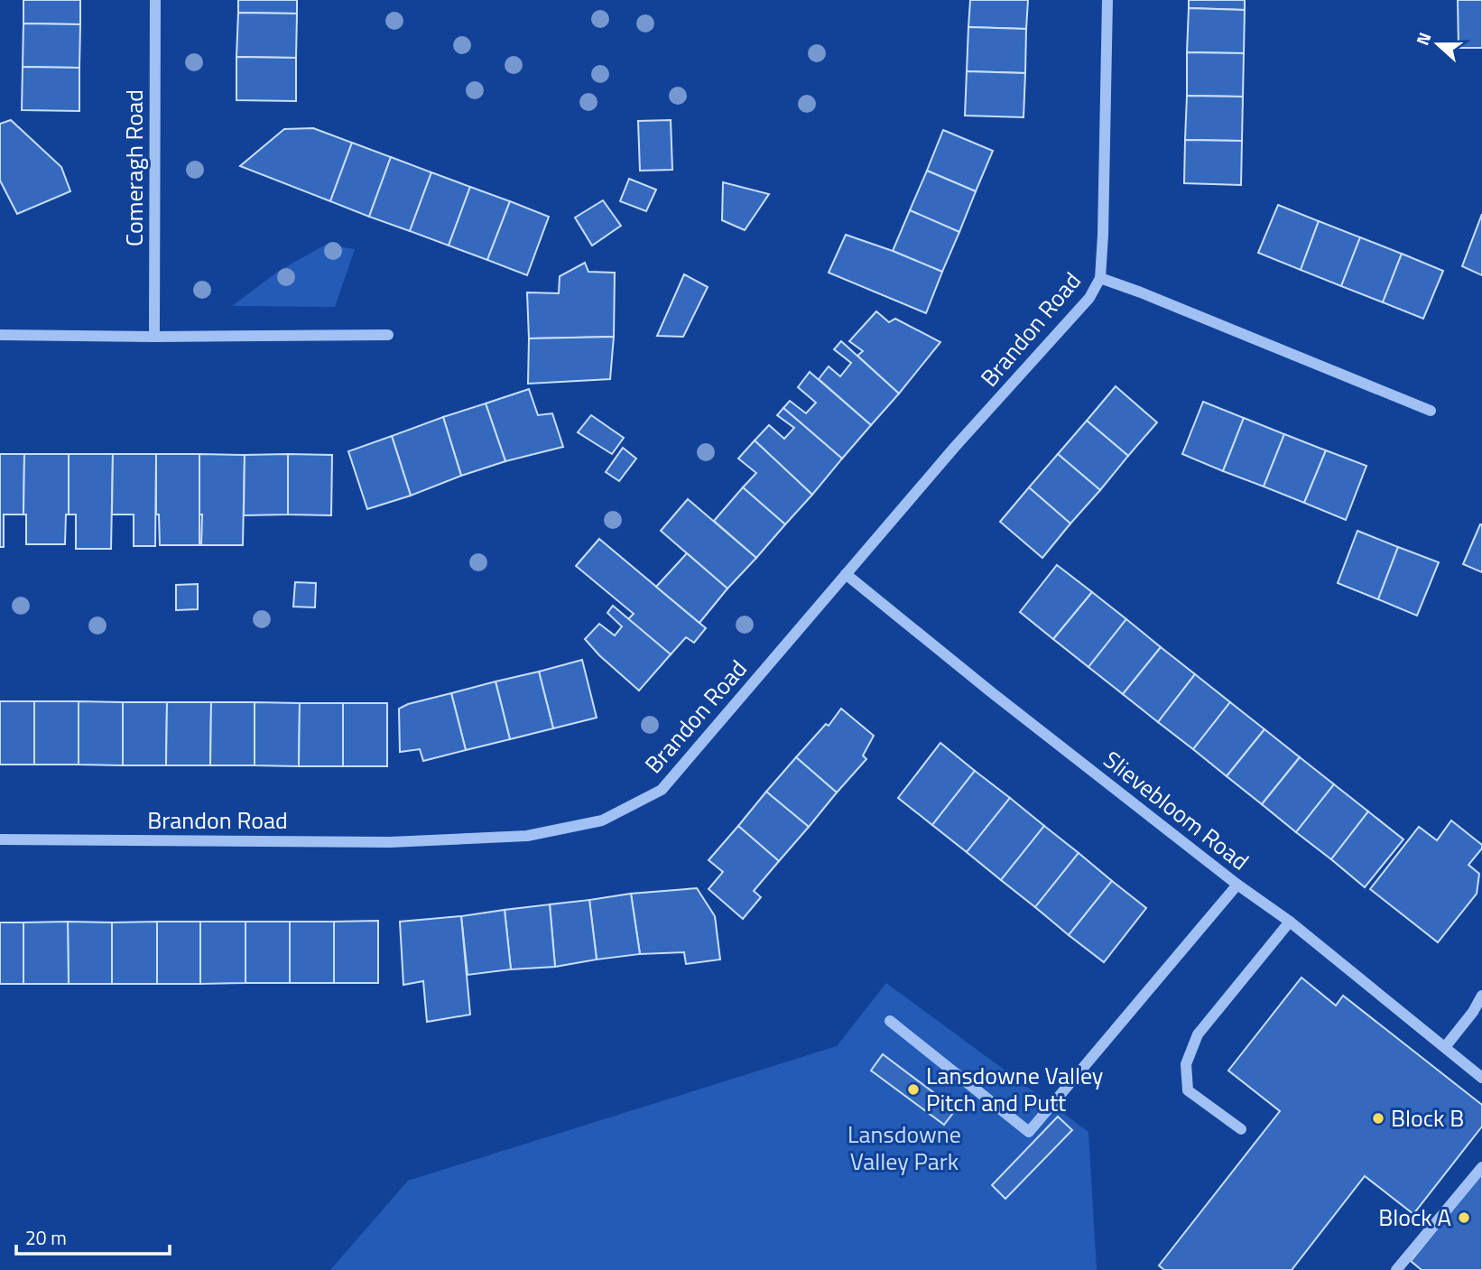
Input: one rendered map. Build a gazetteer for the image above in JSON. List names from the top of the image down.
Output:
{
  "streets": {
    "street": ["Comeragh Road", "Brandon Road", "Slievebloom Road"]
  },
  "crossings": [
    ["Brandon Road", "Slievebloom Road"]
  ],
  "parks": ["Lansdowne Valley Park"],
  "places": ["Lansdowne Valley Pitch and Putt", "Block B", "Block A"],
  "scale_bar": "20 m",
  "north": "left"
}
